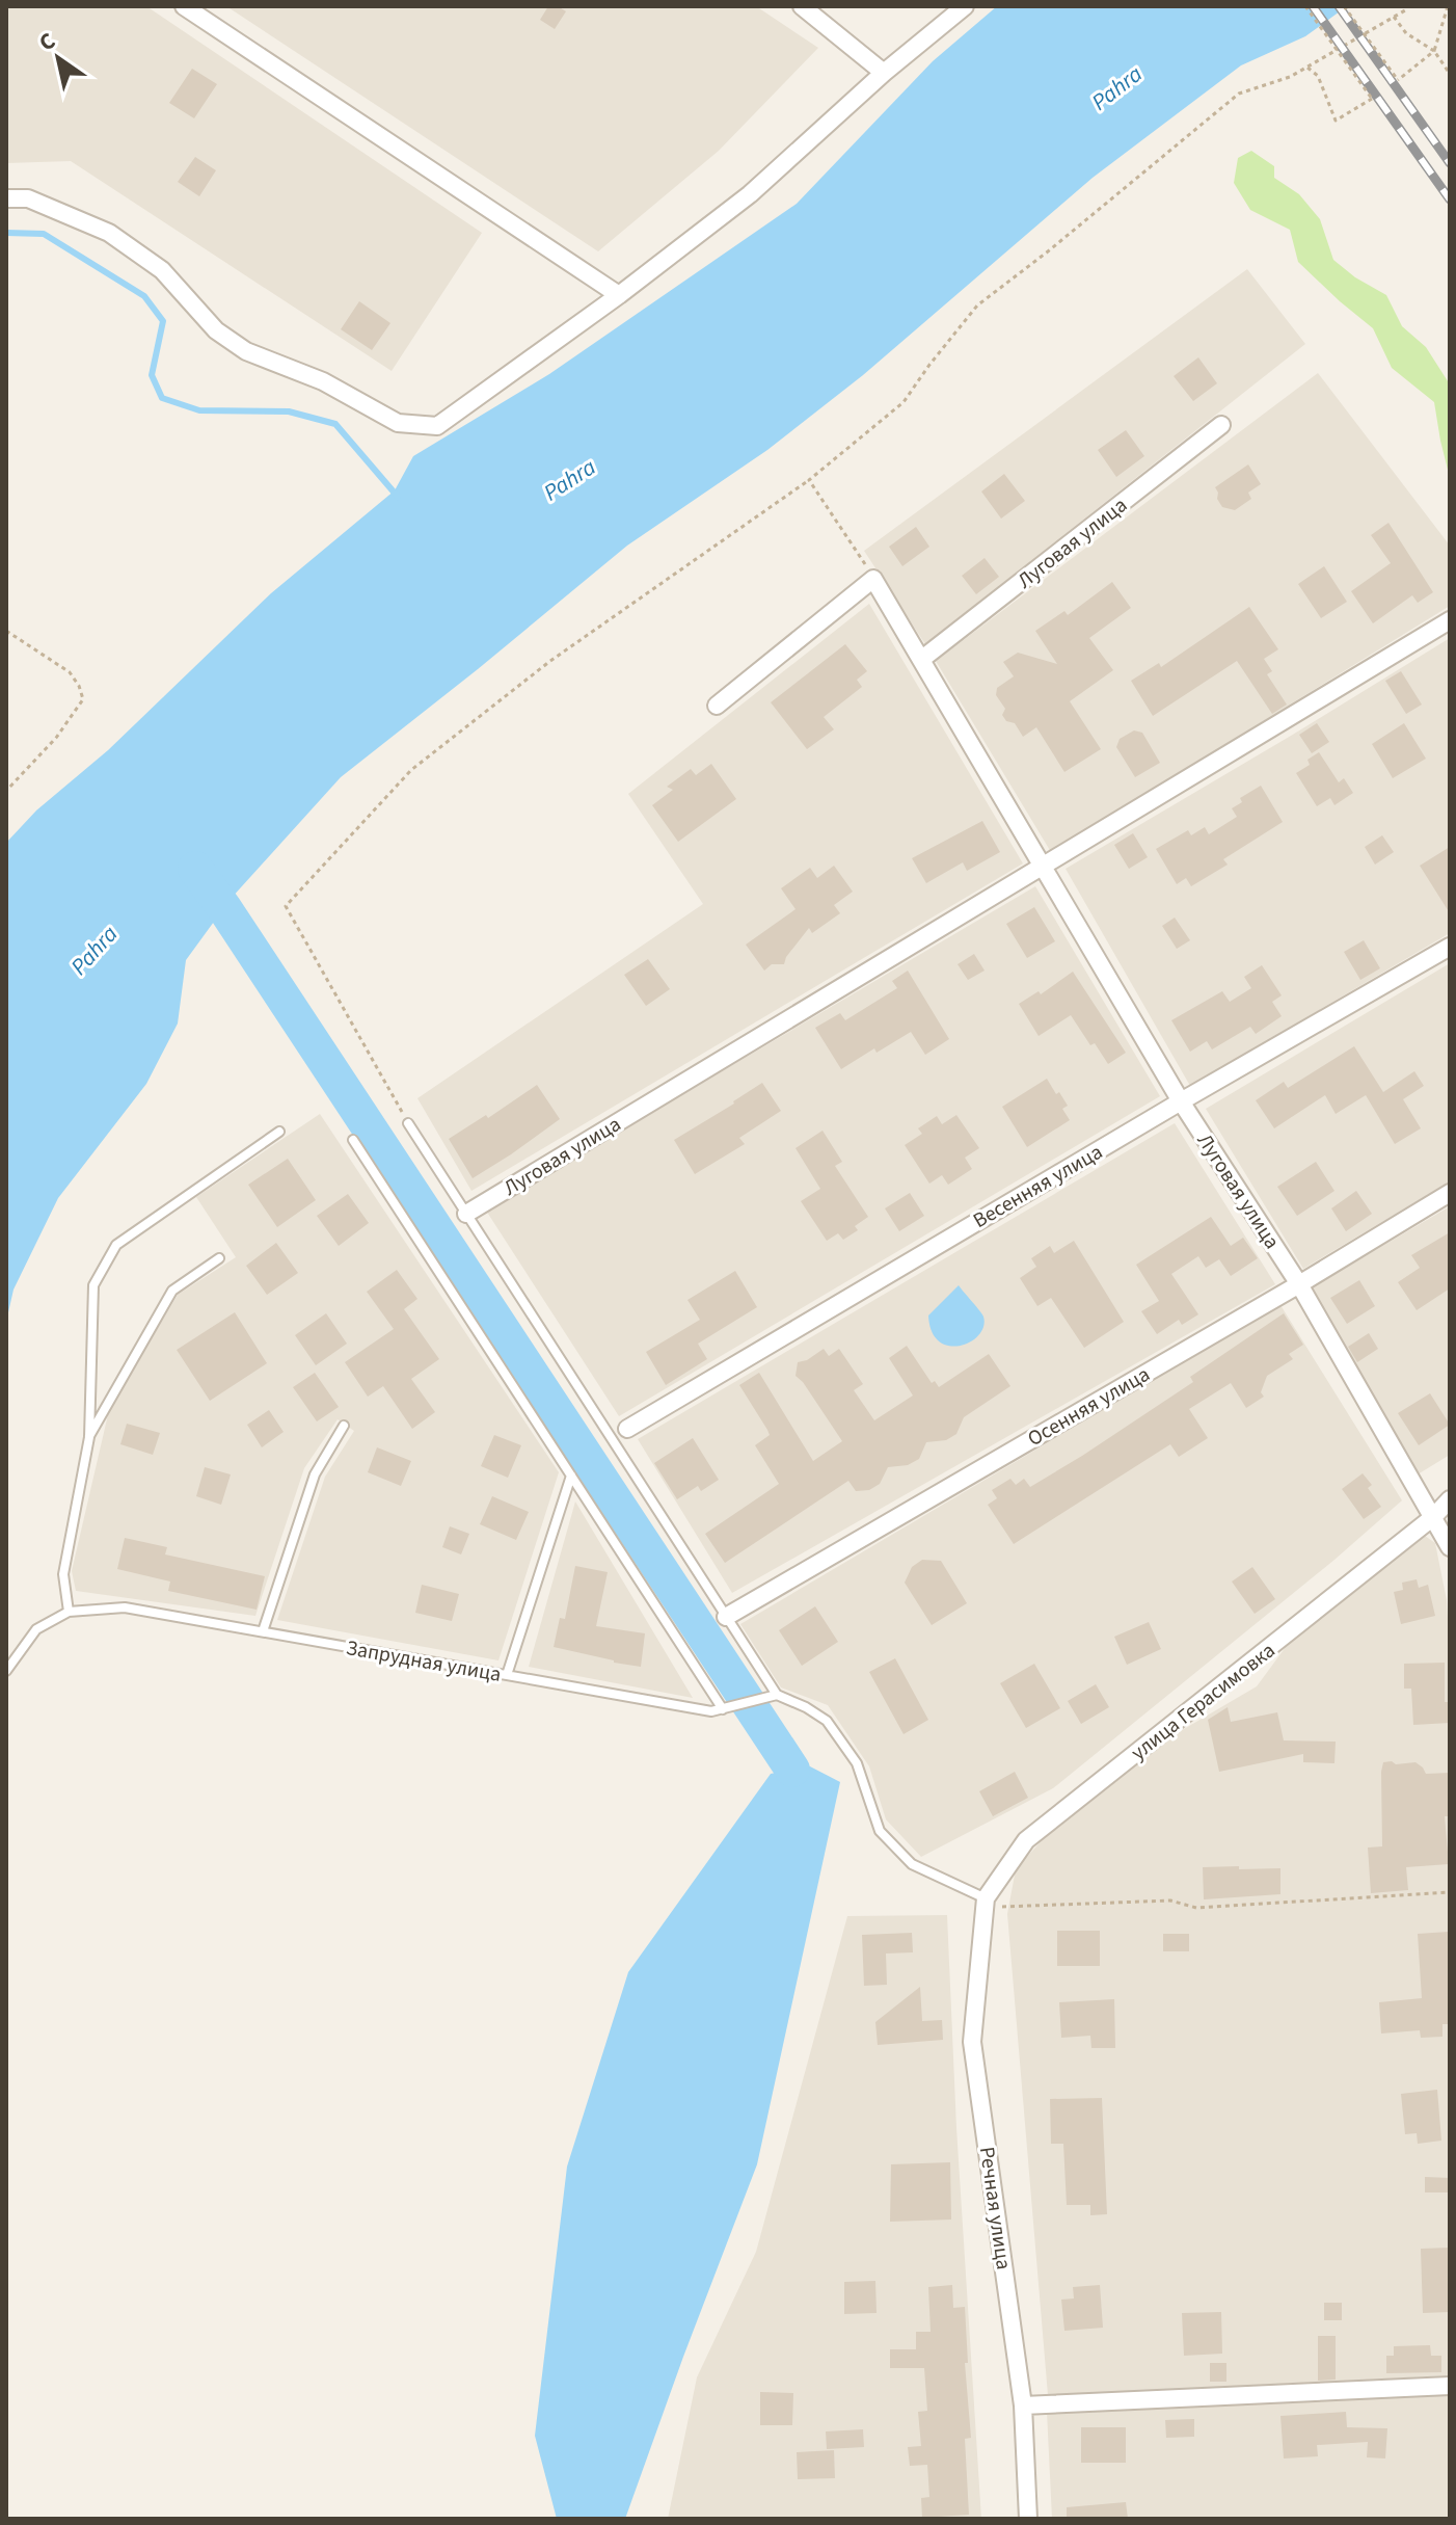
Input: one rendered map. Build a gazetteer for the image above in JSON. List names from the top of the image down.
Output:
{
  "streets": {
    "street": [
      "Луговая улица",
      "Весенняя улица",
      "Осенняя улица",
      "улица Герасимовка",
      "Речная улица"
    ],
    "lane": ["Запрудная улица"]
  },
  "crossings": [
    ["Луговая улица", "Весенняя улица"],
    ["Луговая улица", "Осенняя улица"],
    ["Луговая улица", "улица Герасимовка"],
    ["улица Герасимовка", "Речная улица"]
  ],
  "water": ["Pahra"],
  "north": "top left"
}
